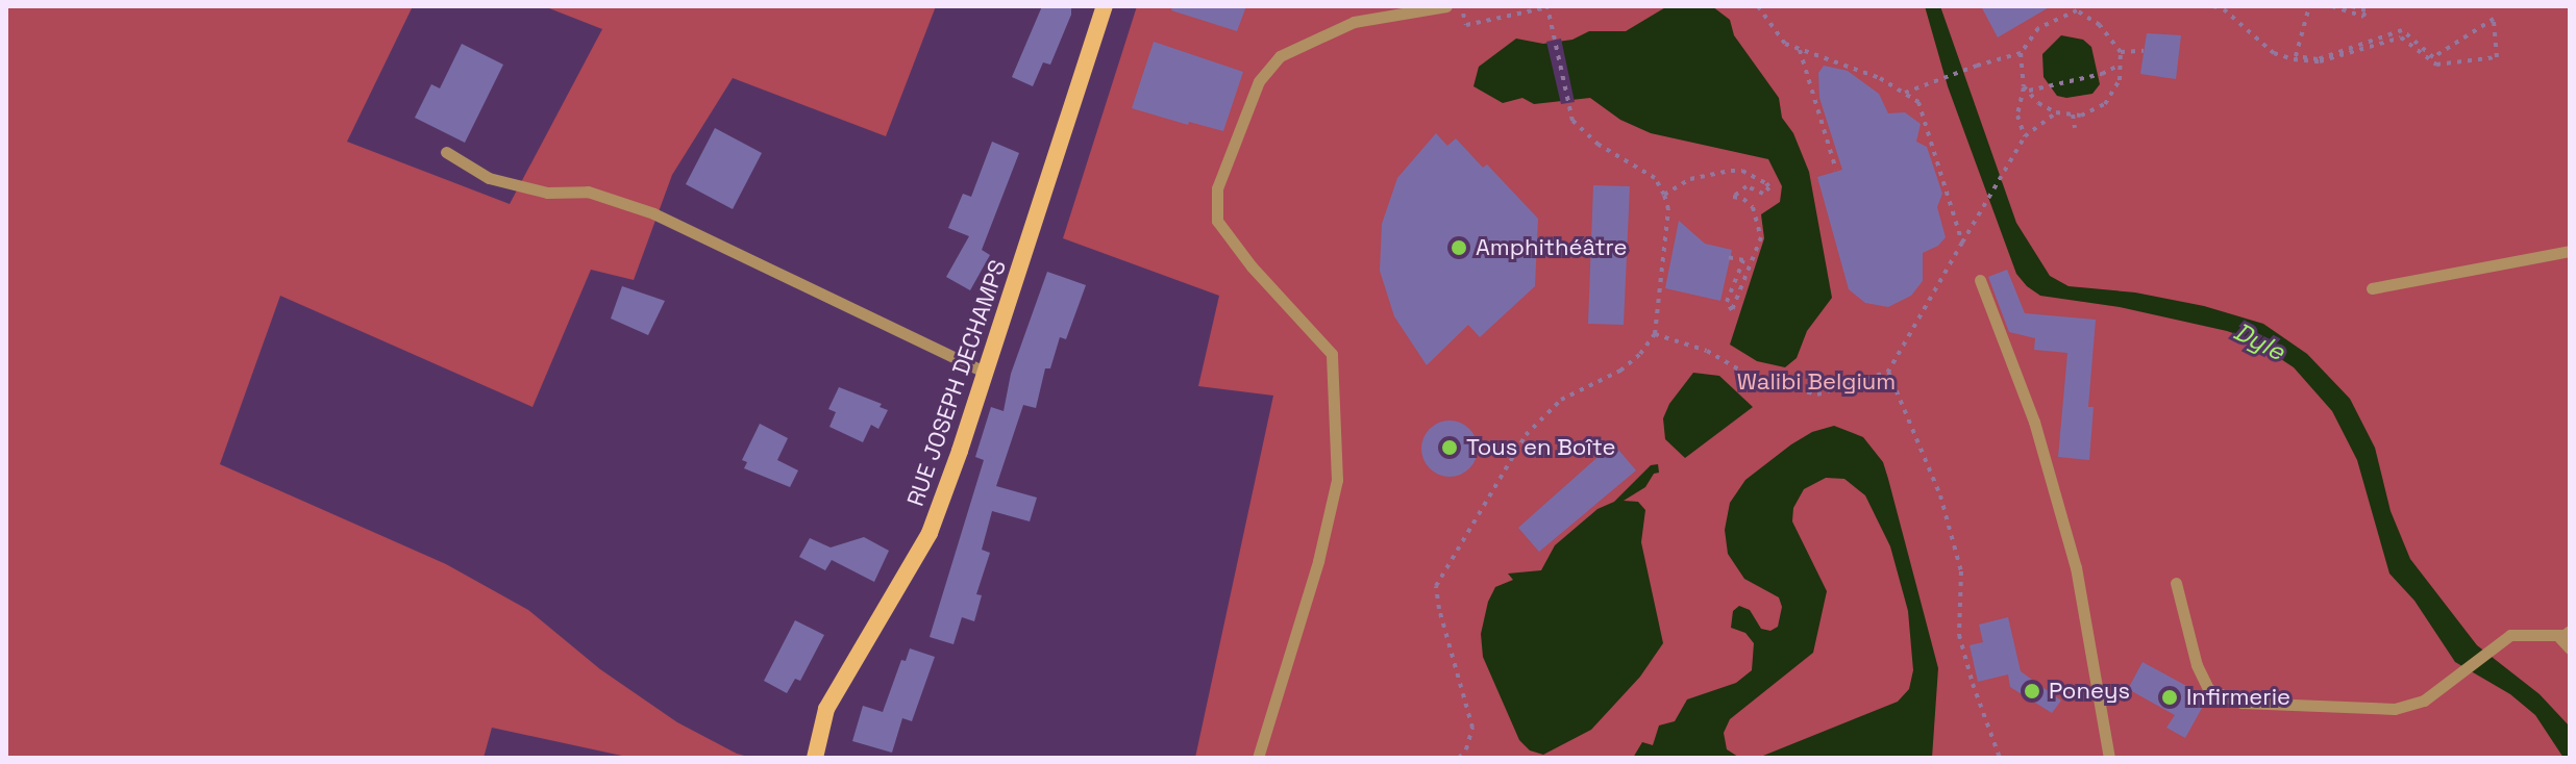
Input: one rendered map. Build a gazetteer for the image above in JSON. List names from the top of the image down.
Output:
{
  "streets": {
    "street": ["RUE JOSEPH DECHAMPS"]
  },
  "water": ["Dyle"],
  "parks": ["Walibi Belgium"],
  "places": [
    "Amphithéâtre",
    "Tous en Boîte",
    "Poneys",
    "Infirmerie"
  ]
}
